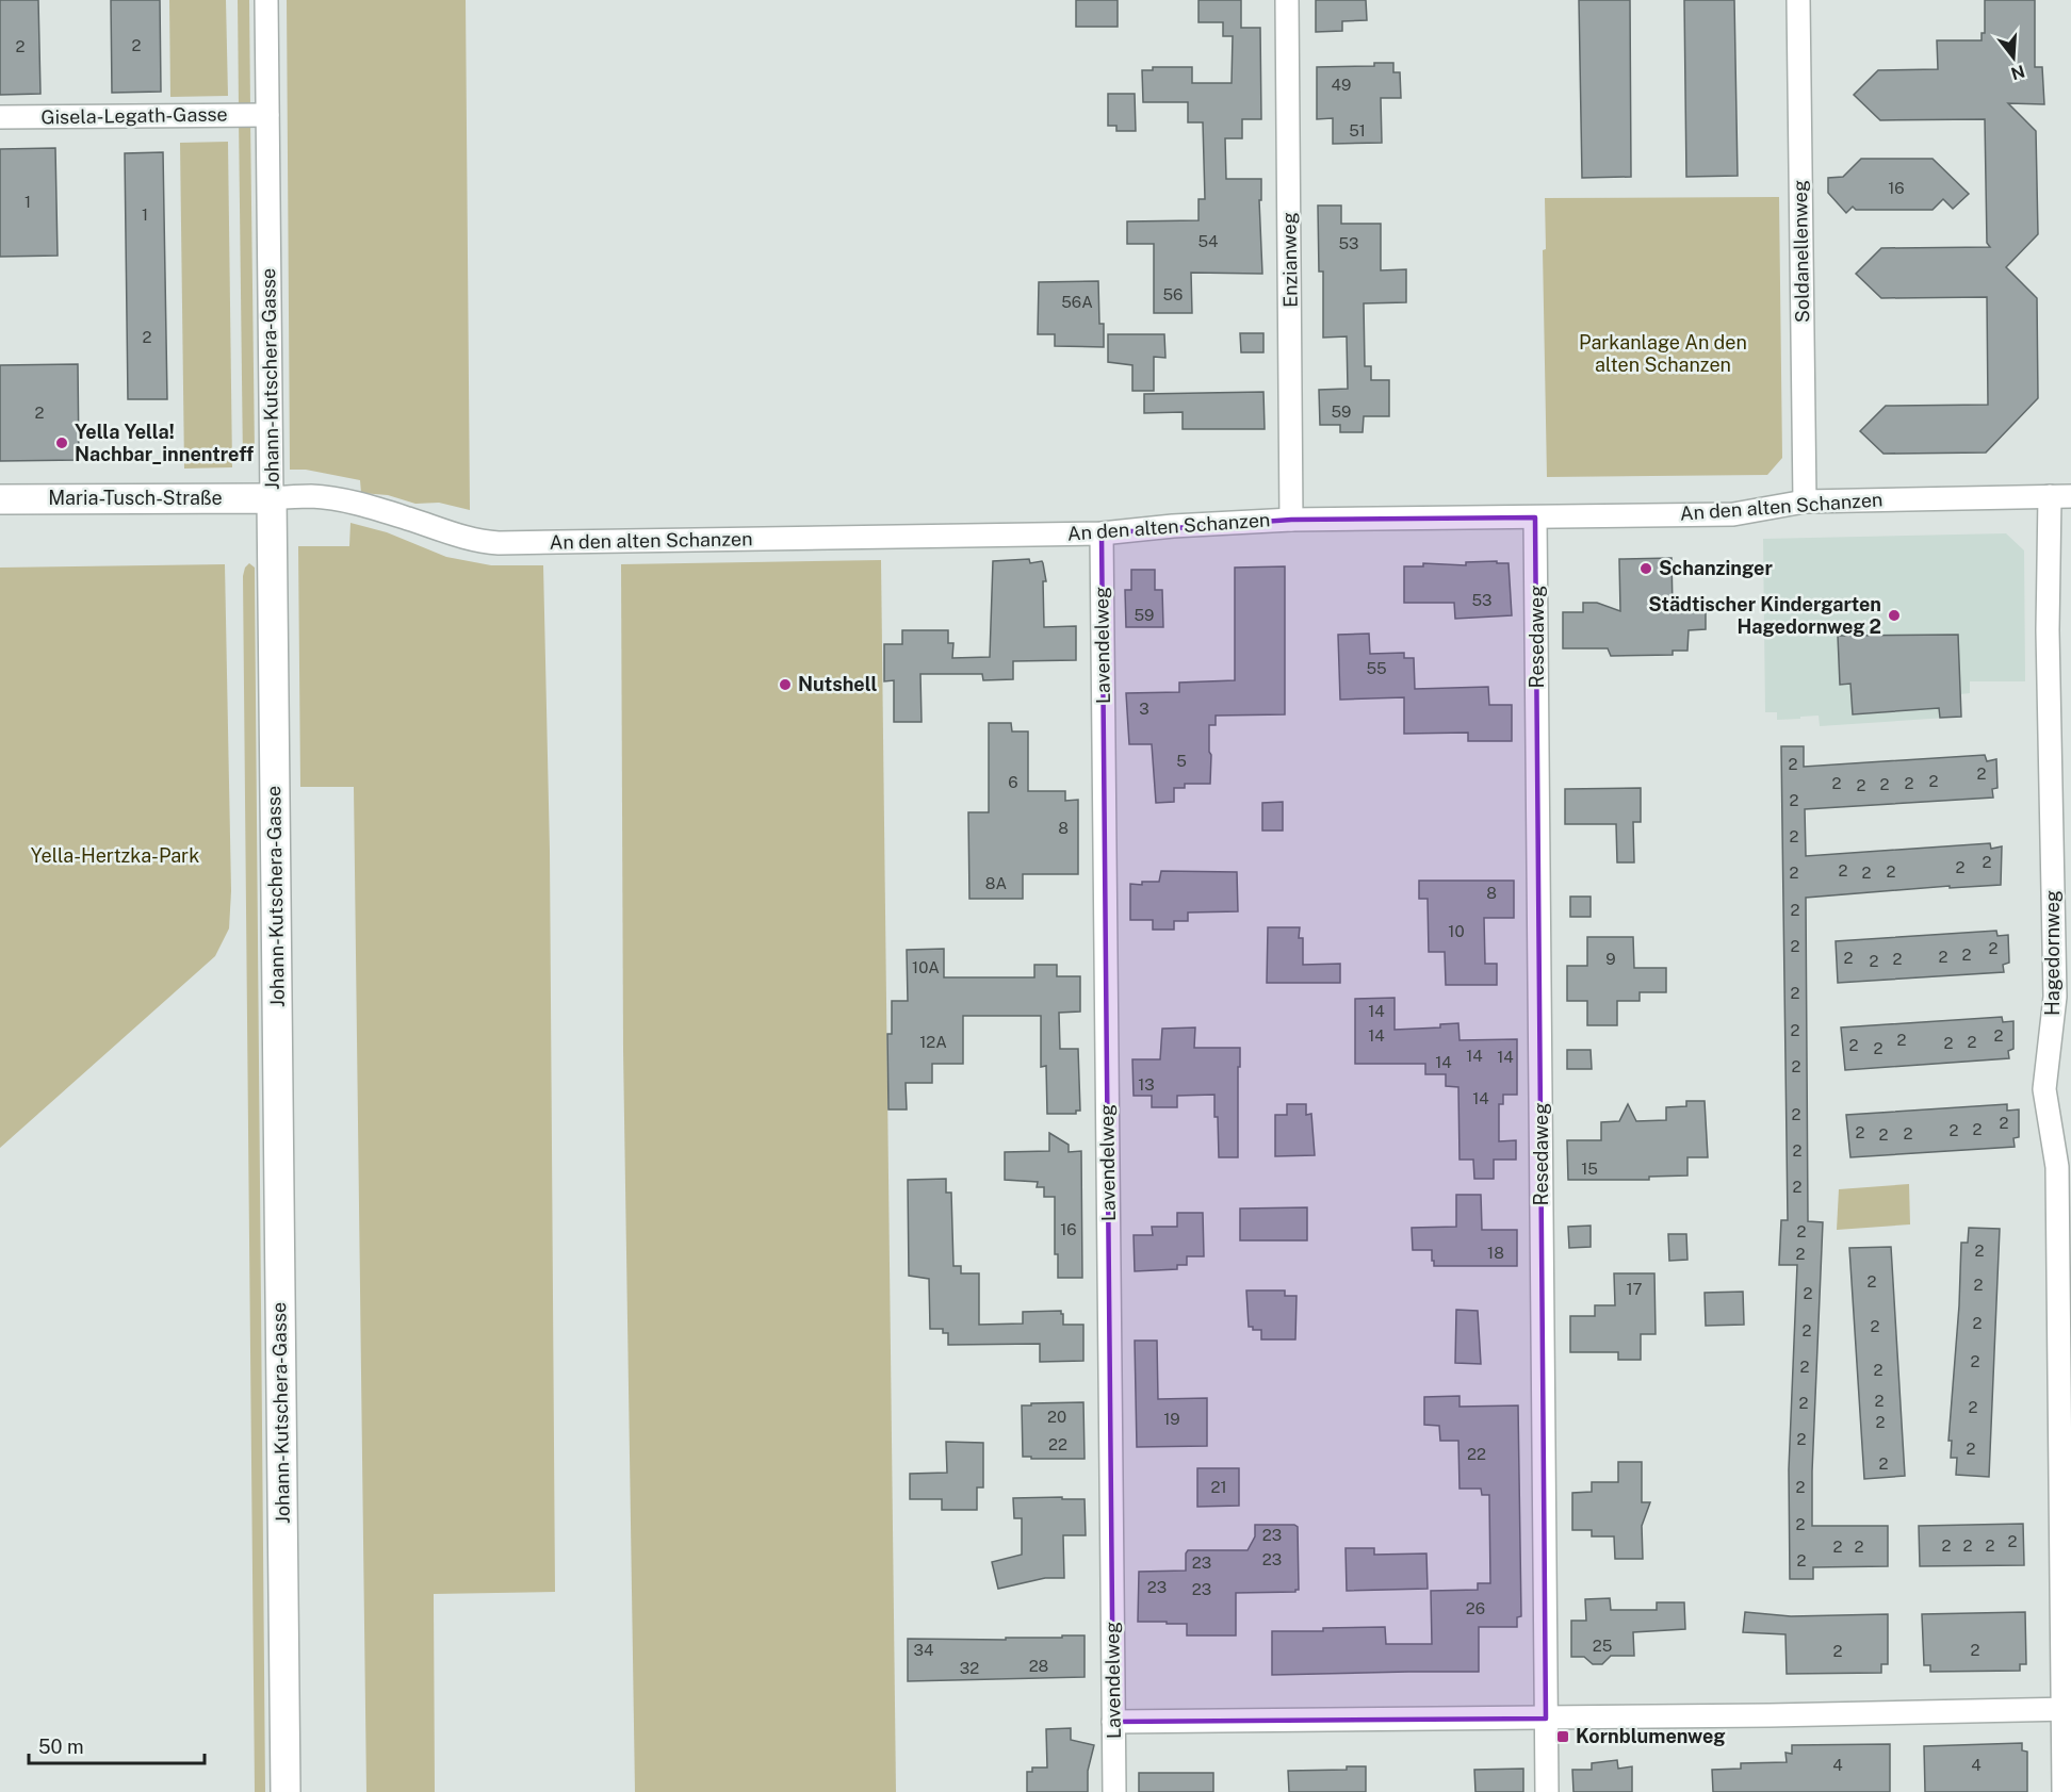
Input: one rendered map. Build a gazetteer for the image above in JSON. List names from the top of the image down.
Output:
{
  "streets": {
    "street": [
      "Gisela-Legath-Gasse",
      "Soldanellenweg",
      "Enzianweg",
      "Johann-Kutschera-Gasse",
      "Maria-Tusch-Straße",
      "An den alten Schanzen",
      "Resedaweg",
      "Lavendelweg",
      "Hagedornweg"
    ]
  },
  "crossings": [
    ["Gisela-Legath-Gasse", "Johann-Kutschera-Gasse"],
    ["Soldanellenweg", "An den alten Schanzen"],
    ["Enzianweg", "An den alten Schanzen"],
    ["Johann-Kutschera-Gasse", "Maria-Tusch-Straße"],
    ["Johann-Kutschera-Gasse", "An den alten Schanzen"],
    ["Maria-Tusch-Straße", "An den alten Schanzen"],
    ["An den alten Schanzen", "Resedaweg"],
    ["An den alten Schanzen", "Lavendelweg"],
    ["An den alten Schanzen", "Hagedornweg"]
  ],
  "parks": ["Parkanlage An den alten Schanzen", "Yella-Hertzka-Park"],
  "places": {
    "other": [
      "Yella Yella! Nachbar_innentreff",
      "Schanzinger",
      "Städtischer Kindergarten Hagedornweg 2",
      "Nutshell"
    ],
    "transit": ["Kornblumenweg"]
  },
  "house_numbers": [
    "2",
    "2",
    "49",
    "51",
    "16",
    "1",
    "1",
    "54",
    "53",
    "56",
    "56A",
    "2",
    "59",
    "2",
    "53",
    "59",
    "55",
    "3",
    "5",
    "2",
    "2",
    "2",
    "6",
    "2",
    "2",
    "2",
    "2",
    "2",
    "8",
    "2",
    "2",
    "2",
    "2",
    "2",
    "2",
    "2",
    "8A",
    "8",
    "2",
    "10",
    "2",
    "2",
    "2",
    "2",
    "2",
    "9",
    "2",
    "2",
    "10A",
    "2",
    "14",
    "2",
    "14",
    "2",
    "2",
    "12A",
    "2",
    "2",
    "2",
    "2",
    "14",
    "14",
    "14",
    "2",
    "13",
    "14",
    "2",
    "2",
    "2",
    "2",
    "2",
    "2",
    "2",
    "2",
    "15",
    "2",
    "16",
    "2",
    "2",
    "18",
    "2",
    "2",
    "2",
    "17",
    "2",
    "2",
    "2",
    "2",
    "2",
    "2",
    "2",
    "2",
    "2",
    "2",
    "20",
    "19",
    "2",
    "2",
    "22",
    "2",
    "22",
    "2",
    "21",
    "2",
    "2",
    "23",
    "2",
    "2",
    "2",
    "2",
    "2",
    "2",
    "23",
    "2",
    "23",
    "23",
    "23",
    "26",
    "25",
    "34",
    "2",
    "2",
    "28",
    "32",
    "4",
    "4"
  ],
  "scale_bar": "50 m",
  "north": "bottom"
}
